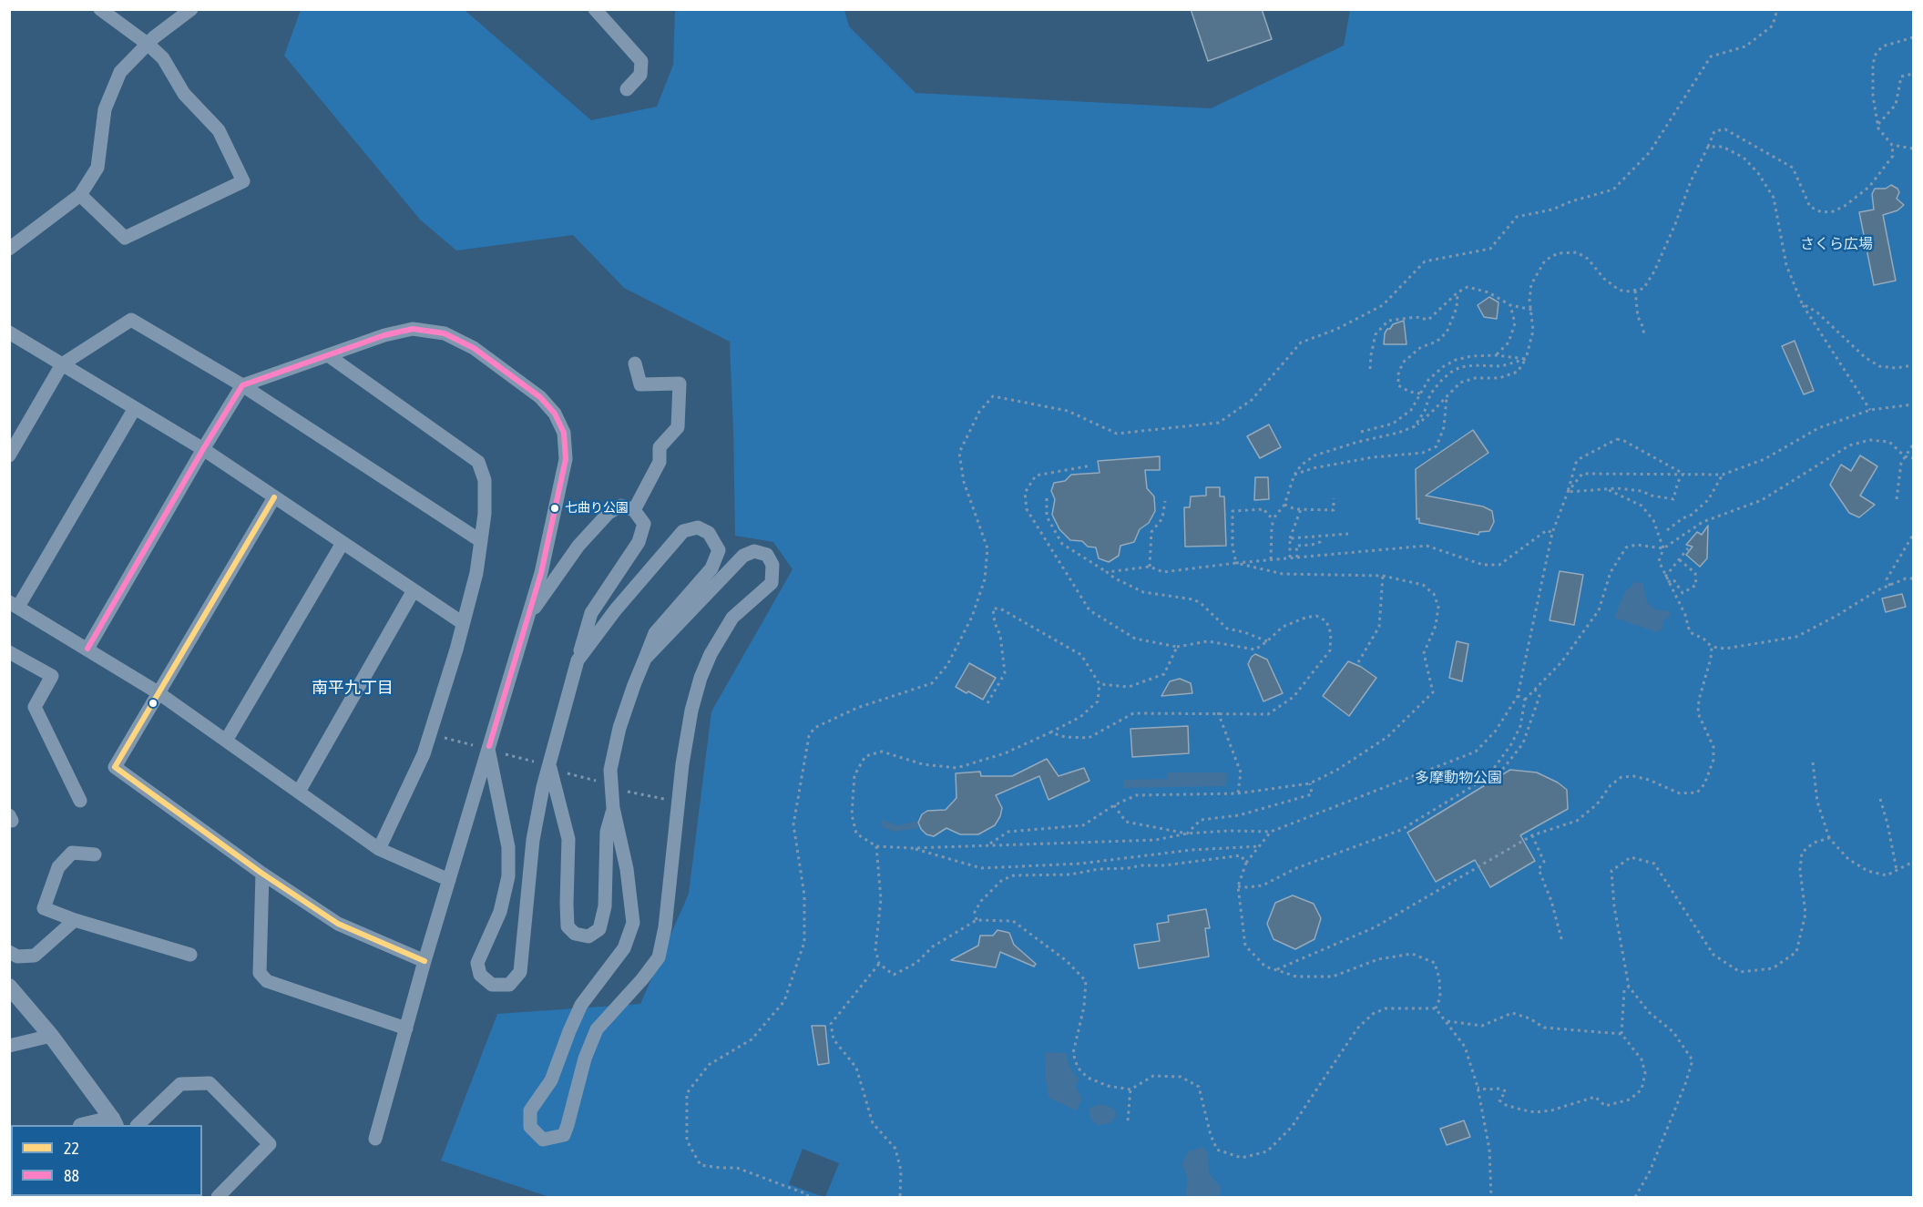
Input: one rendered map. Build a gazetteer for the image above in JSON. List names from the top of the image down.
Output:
{
  "districts": ["南平九丁目"],
  "parks": ["さくら広場", "多摩動物公園"],
  "places": ["七曲り公園"],
  "lines": ["transit line 88", "transit line 22"],
  "legend": ["22", "88"]
}
